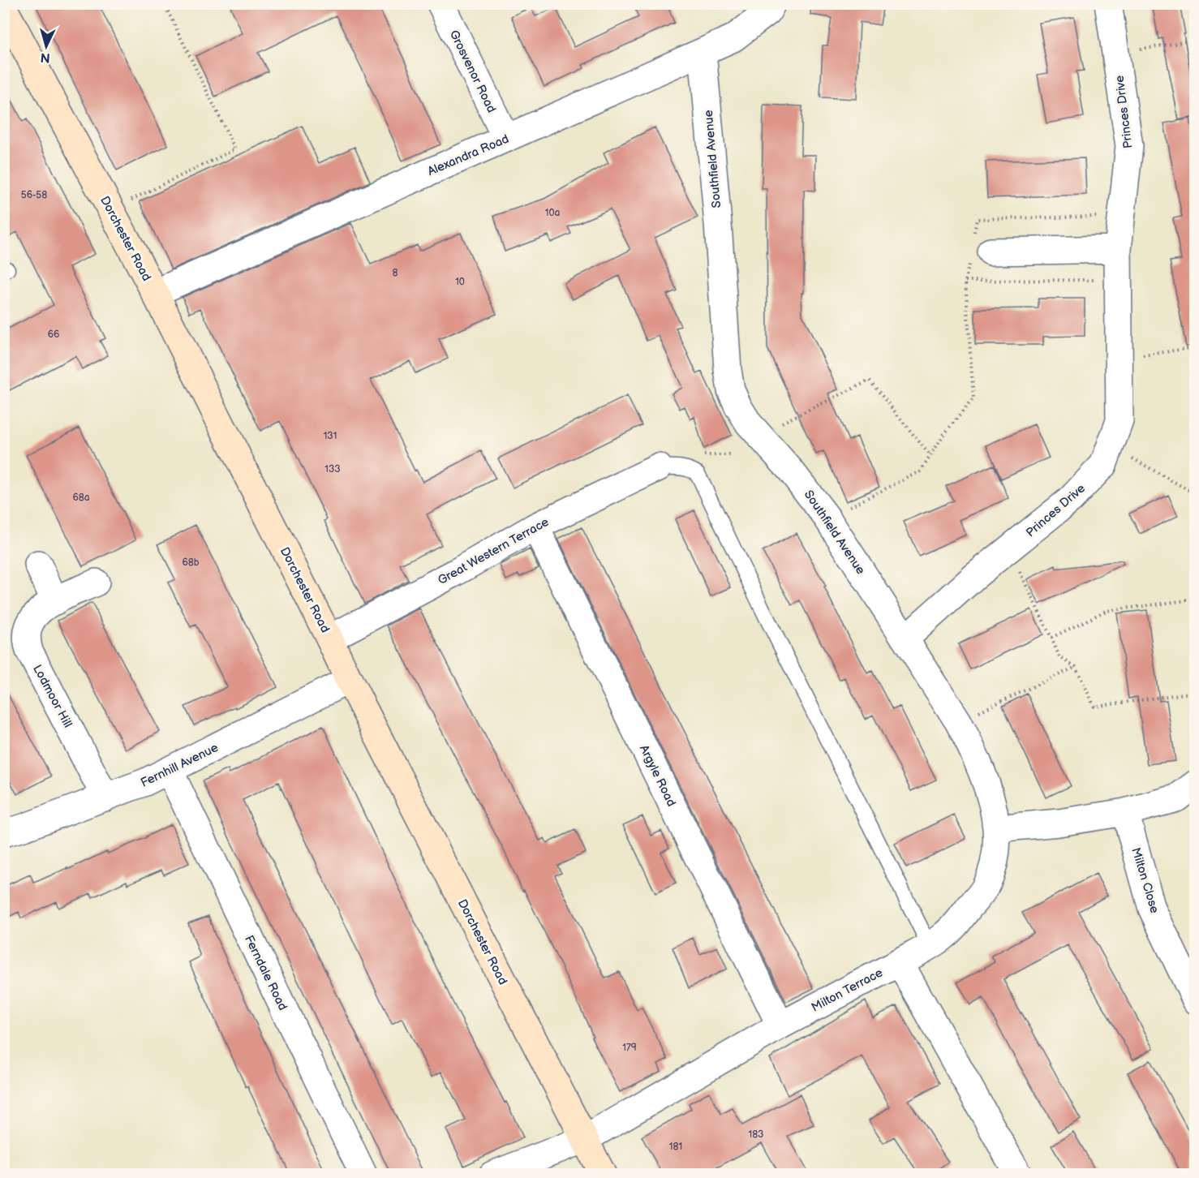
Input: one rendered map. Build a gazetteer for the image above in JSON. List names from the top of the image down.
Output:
{
  "streets": {
    "main road": ["Dorchester Road"],
    "street": [
      "Grosvenor Road",
      "Princes Drive",
      "Alexandra Road",
      "Southfield Avenue",
      "Great Western Terrace",
      "Lodmoor Hill",
      "Fernhill Avenue",
      "Argyle Road",
      "Milton Close",
      "Ferndale Road",
      "Milton Terrace"
    ]
  },
  "crossings": [
    ["Grosvenor Road", "Alexandra Road"],
    ["Princes Drive", "Southfield Avenue"],
    ["Alexandra Road", "Southfield Avenue"],
    ["Alexandra Road", "Dorchester Road"],
    ["Southfield Avenue", "Milton Terrace"],
    ["Dorchester Road", "Great Western Terrace"],
    ["Dorchester Road", "Fernhill Avenue"],
    ["Dorchester Road", "Milton Terrace"],
    ["Great Western Terrace", "Argyle Road"],
    ["Lodmoor Hill", "Fernhill Avenue"],
    ["Fernhill Avenue", "Ferndale Road"],
    ["Argyle Road", "Milton Terrace"]
  ],
  "house_numbers": [
    "56-58",
    "10a",
    "8",
    "10",
    "66",
    "131",
    "133",
    "68a",
    "68b",
    "179",
    "183",
    "181"
  ],
  "north": "bottom"
}
